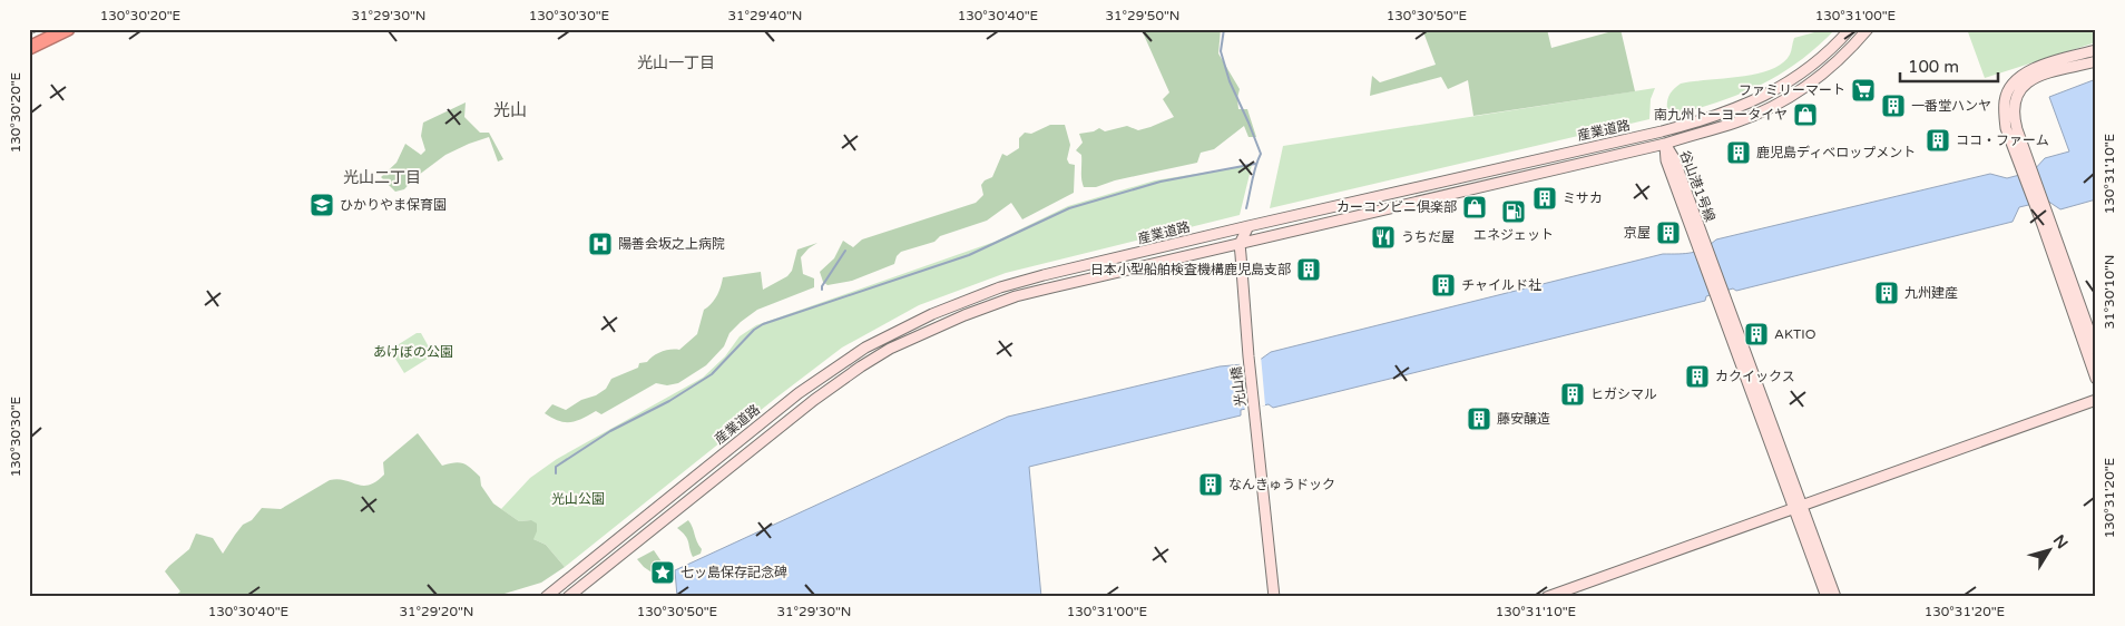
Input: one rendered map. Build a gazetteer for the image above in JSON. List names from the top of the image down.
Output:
{
  "streets": {
    "main road": ["産業道路", "谷山港1号線", "光山橋"]
  },
  "crossings": [
    ["産業道路", "谷山港1号線"],
    ["産業道路", "光山橋"]
  ],
  "districts": ["光山一丁目", "光山", "光山二丁目"],
  "parks": ["あけぼの公園", "光山公園"],
  "places": {
    "supermarket": ["ファミリーマート"],
    "building": [
      "一番堂ハンヤ",
      "ココ・ファーム",
      "鹿児島ディベロップメント",
      "ミサカ",
      "京屋",
      "日本小型船舶検査機構鹿児島支部",
      "チャイルド社",
      "九州建産",
      "AKTIO",
      "カクイックス",
      "ヒガシマル",
      "藤安醸造",
      "なんきゅうドック"
    ],
    "shop": ["南九州トーヨータイヤ", "カーコンビニ倶楽部"],
    "school or university": ["ひかりやま保育園"],
    "fuel station": ["エネジェット"],
    "restaurant": ["うちだ屋"],
    "hospital": ["陽善会坂之上病院"],
    "place": ["七ッ島保存記念碑"]
  },
  "scale_bar": "100 m",
  "north": "top right",
  "coordinates": [
    "130°30'20\"E",
    "31°29'30\"N",
    "130°30'30\"E",
    "31°29'40\"N",
    "130°30'40\"E",
    "31°29'50\"N",
    "130°30'50\"E",
    "130°31'00\"E",
    "130°31'10\"E",
    "31°30'10\"N",
    "130°31'20\"E",
    "31°29'20\"N"
  ]
}
